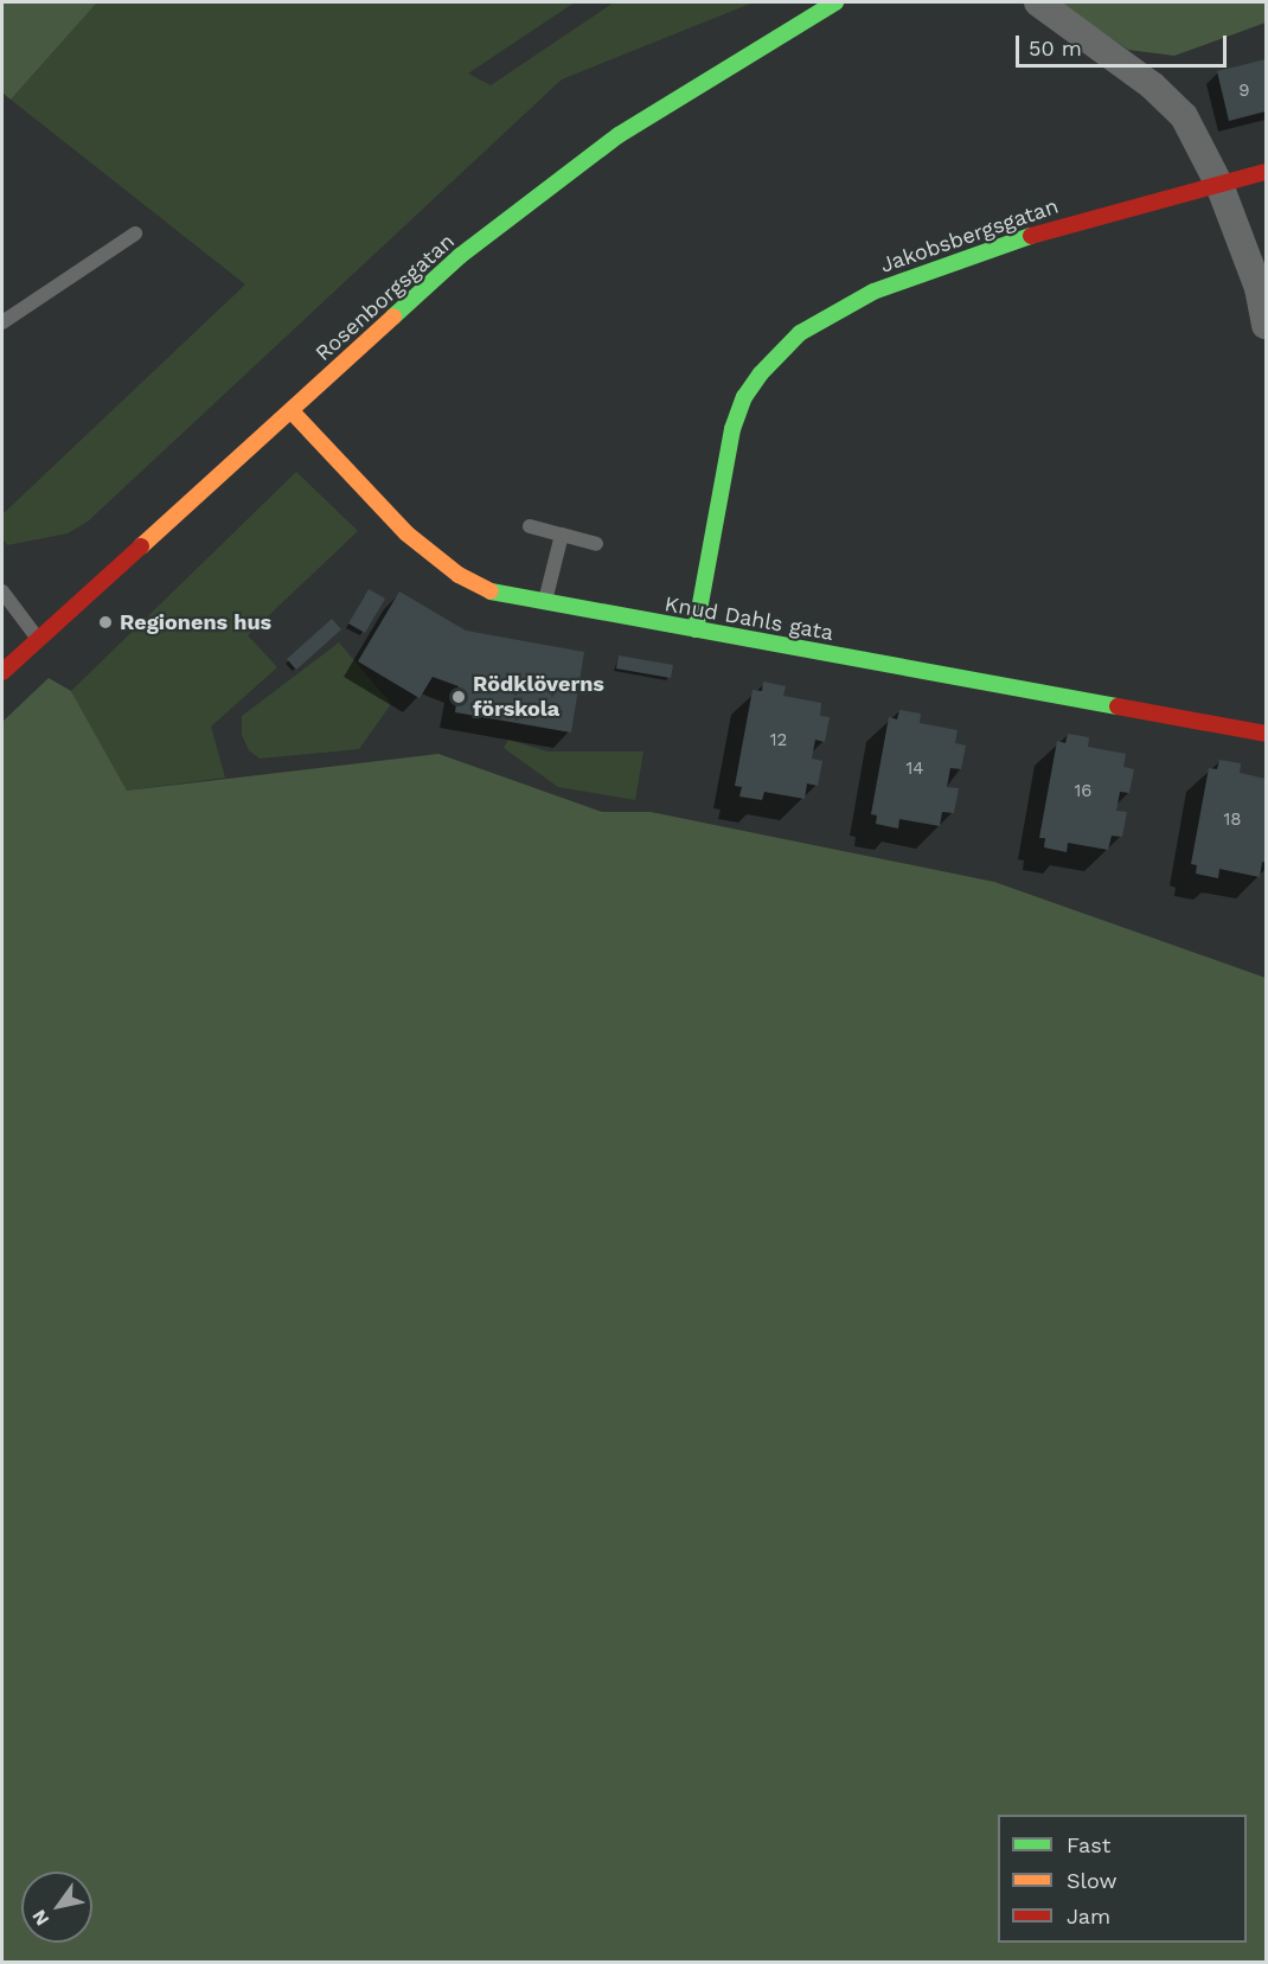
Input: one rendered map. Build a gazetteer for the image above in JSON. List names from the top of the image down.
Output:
{
  "streets": {
    "street": ["Jakobsbergsgatan", "Rosenborgsgatan", "Knud Dahls gata"]
  },
  "crossings": [
    ["Jakobsbergsgatan", "Knud Dahls gata"],
    ["Rosenborgsgatan", "Knud Dahls gata"]
  ],
  "places": ["Regionens hus", "Rödklöverns förskola"],
  "house_numbers": [
    "9",
    "12",
    "14",
    "16",
    "18"
  ],
  "legend": ["Fast", "Slow", "Jam"],
  "scale_bar": "50 m",
  "north": "bottom left"
}
